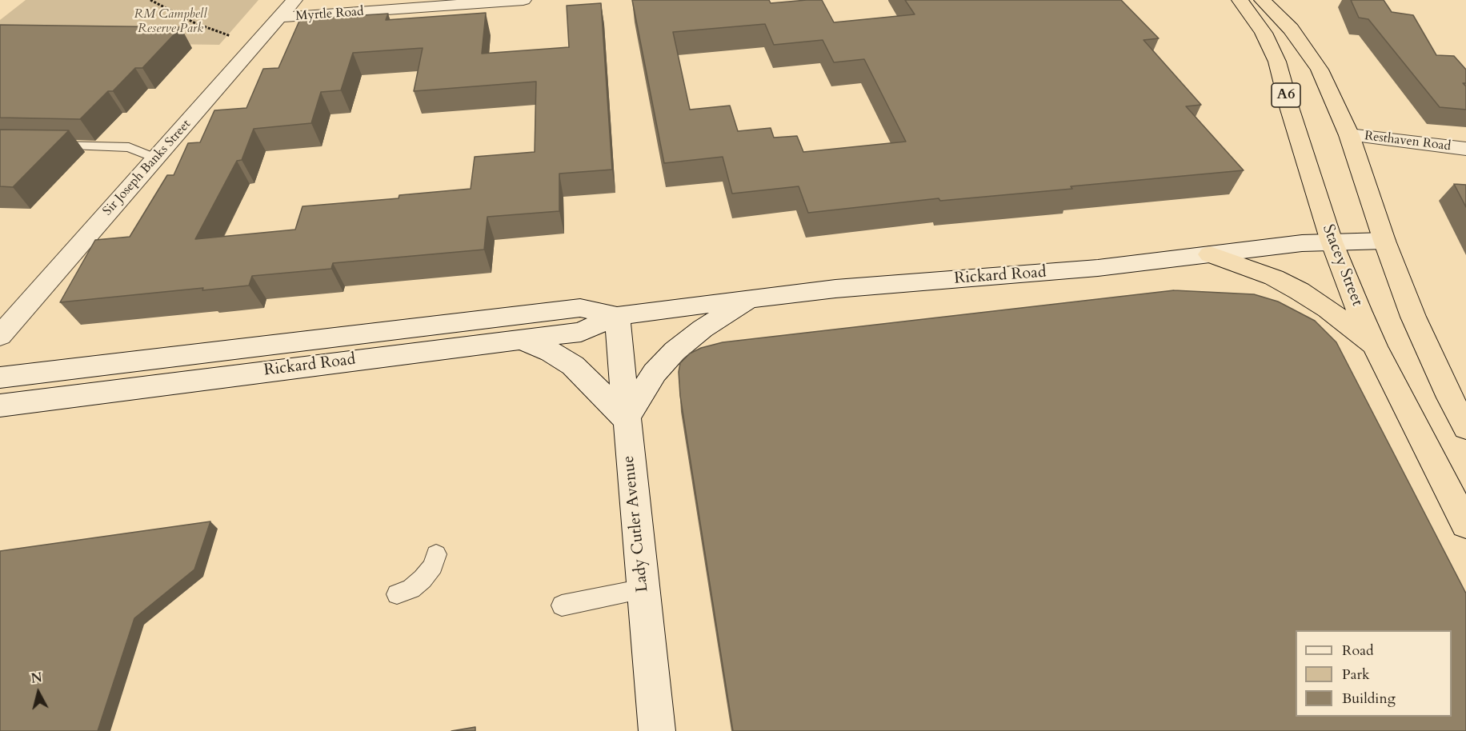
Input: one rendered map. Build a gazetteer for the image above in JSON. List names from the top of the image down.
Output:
{
  "streets": {
    "highway": ["A6", "Stacey Street"],
    "main road": [
      "Myrtle Road",
      "Resthaven Road",
      "Sir Joseph Banks Street",
      "Rickard Road",
      "Lady Cutler Avenue"
    ]
  },
  "crossings": [
    ["Myrtle Road", "Sir Joseph Banks Street"],
    ["A6", "Resthaven Road"],
    ["A6", "Rickard Road"],
    ["Stacey Street", "Rickard Road"],
    ["Rickard Road", "Lady Cutler Avenue"]
  ],
  "parks": ["RM Campbell Reserve Park"],
  "legend": ["Road", "Park", "Building"],
  "north": "top"
}
